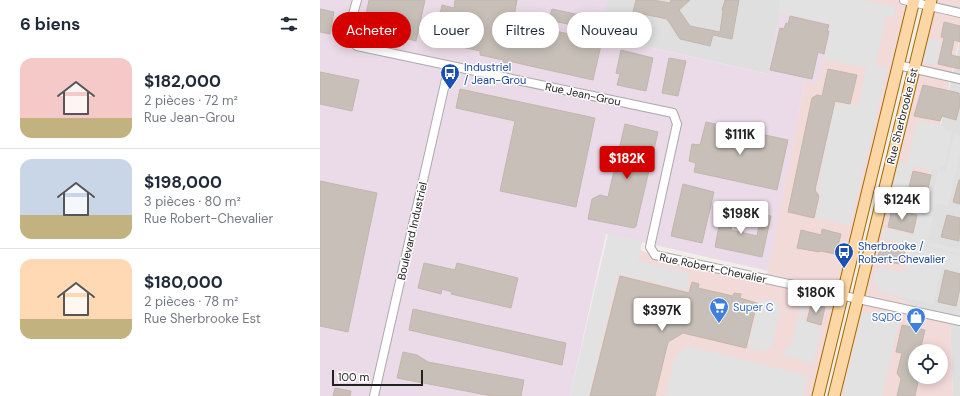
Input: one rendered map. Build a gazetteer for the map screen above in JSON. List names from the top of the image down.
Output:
{
  "streets": {
    "main road": ["Rue Sherbrooke Est"],
    "street": ["Rue Jean-Grou", "Boulevard Industriel", "Rue Robert-Chevalier"]
  },
  "crossings": [
    ["Rue Jean-Grou", "Boulevard Industriel"],
    ["Rue Jean-Grou", "Rue Robert-Chevalier"],
    ["Rue Sherbrooke Est", "Rue Robert-Chevalier"]
  ],
  "places": {
    "bus stop": ["Industriel / Jean-Grou", "Sherbrooke / Robert-Chevalier"],
    "supermarket": ["Super C"],
    "shop": ["SQDC"]
  },
  "scale_bar": "100 m",
  "page": {
    "heading": "6 biens",
    "chip": [
      "Acheter",
      "Louer",
      "Filtres",
      "Nouveau"
    ],
    "list": [
      {
        "name": "$182,000",
        "note": "2 pièces · 72 m² · Rue Jean-Grou"
      },
      {
        "name": "$198,000",
        "note": "3 pièces · 80 m² · Rue Robert-Chevalier"
      },
      {
        "name": "$180,000",
        "note": "2 pièces · 78 m² · Rue Sherbrooke Est"
      }
    ],
    "price": [
      "$111K",
      "$182K",
      "$124K",
      "$198K",
      "$180K",
      "$397K"
    ],
    "scale": "100 m"
  }
}
